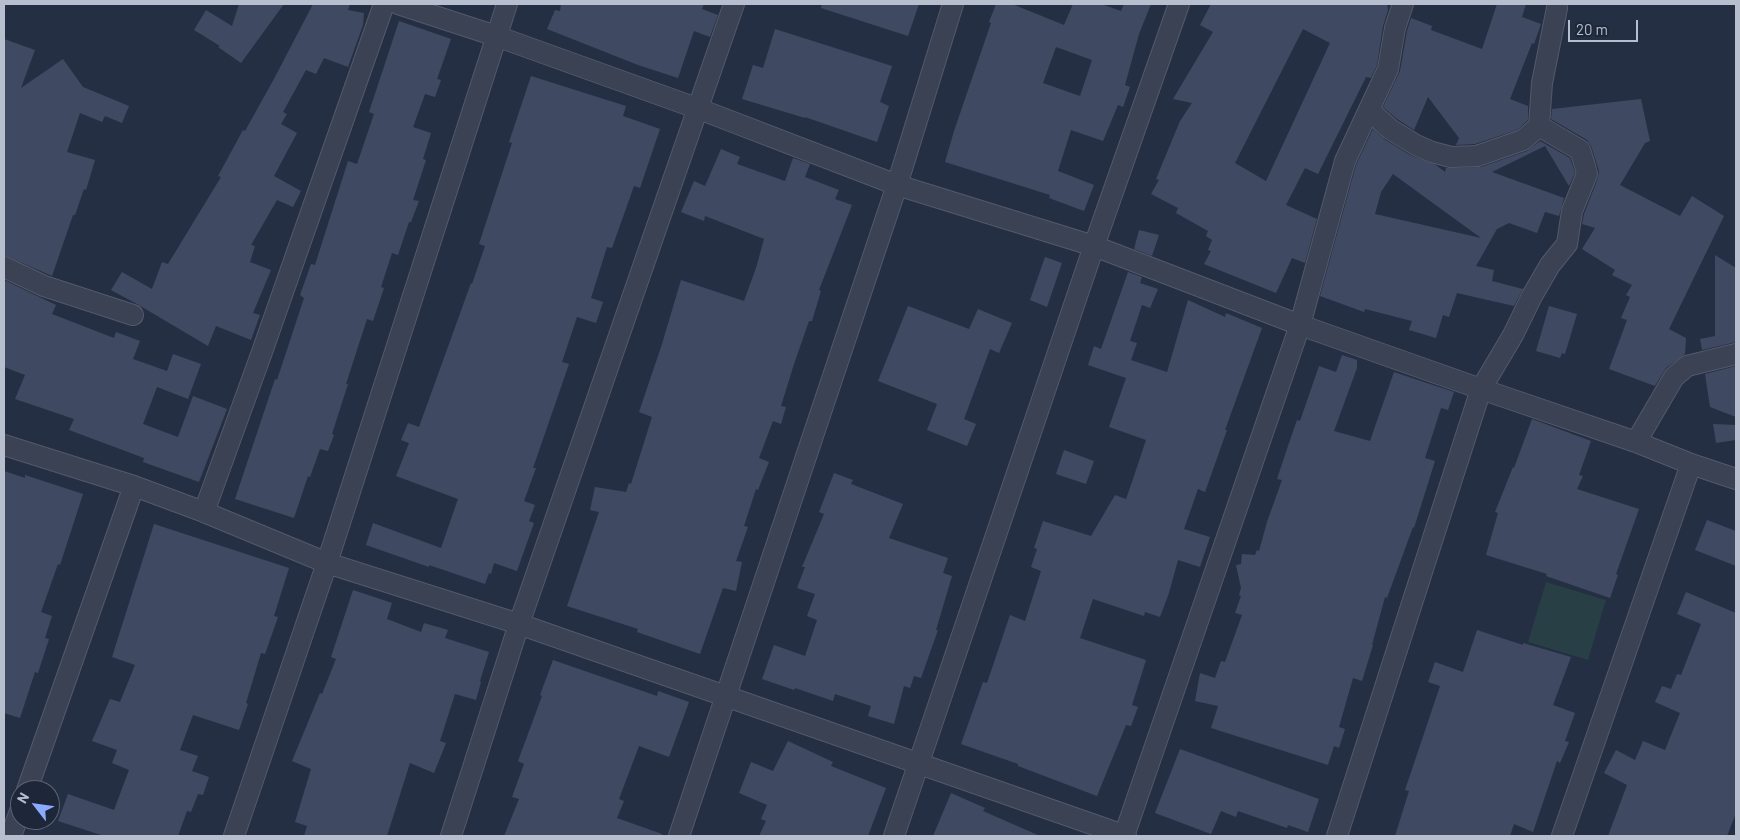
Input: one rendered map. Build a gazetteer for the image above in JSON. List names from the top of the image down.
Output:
{
  "scale_bar": "20 m",
  "north": "top left"
}
